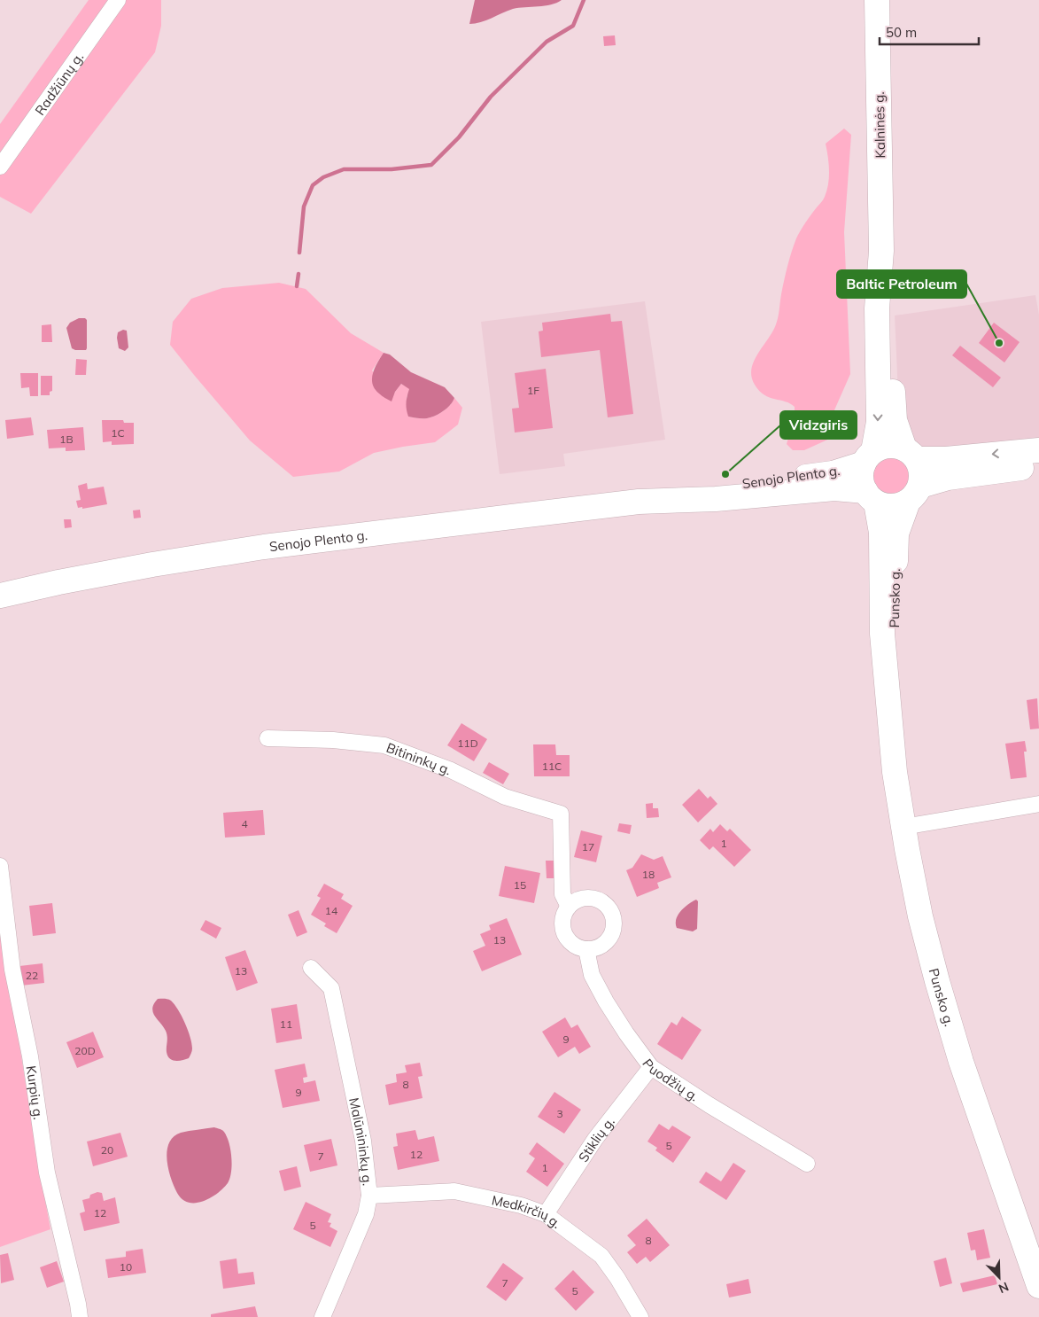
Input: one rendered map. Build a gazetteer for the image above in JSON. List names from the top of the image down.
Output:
{
  "streets": {
    "main road": ["Kalninės g.", "Senojo Plento g.", "Punsko g."],
    "street": [
      "Radžiūnų g.",
      "Bitininkų g.",
      "Puodžių g.",
      "Kurpių g.",
      "Stiklių g.",
      "Malūnininkų g.",
      "Medkirčių g."
    ]
  },
  "crossings": [
    ["Kalninės g.", "Senojo Plento g."],
    ["Kalninės g.", "Punsko g."],
    ["Senojo Plento g.", "Punsko g."],
    ["Bitininkų g.", "Puodžių g."],
    ["Puodžių g.", "Stiklių g."],
    ["Stiklių g.", "Medkirčių g."],
    ["Malūnininkų g.", "Medkirčių g."]
  ],
  "places": ["Baltic Petroleum", "Vidzgiris"],
  "house_numbers": [
    "1F",
    "1C",
    "1B",
    "11D",
    "11C",
    "4",
    "1",
    "17",
    "18",
    "15",
    "14",
    "13",
    "13",
    "22",
    "11",
    "9",
    "20D",
    "8",
    "9",
    "3",
    "5",
    "20",
    "12",
    "7",
    "1",
    "12",
    "5",
    "8",
    "10",
    "7",
    "5"
  ],
  "scale_bar": "50 m",
  "north": "bottom right"
}
